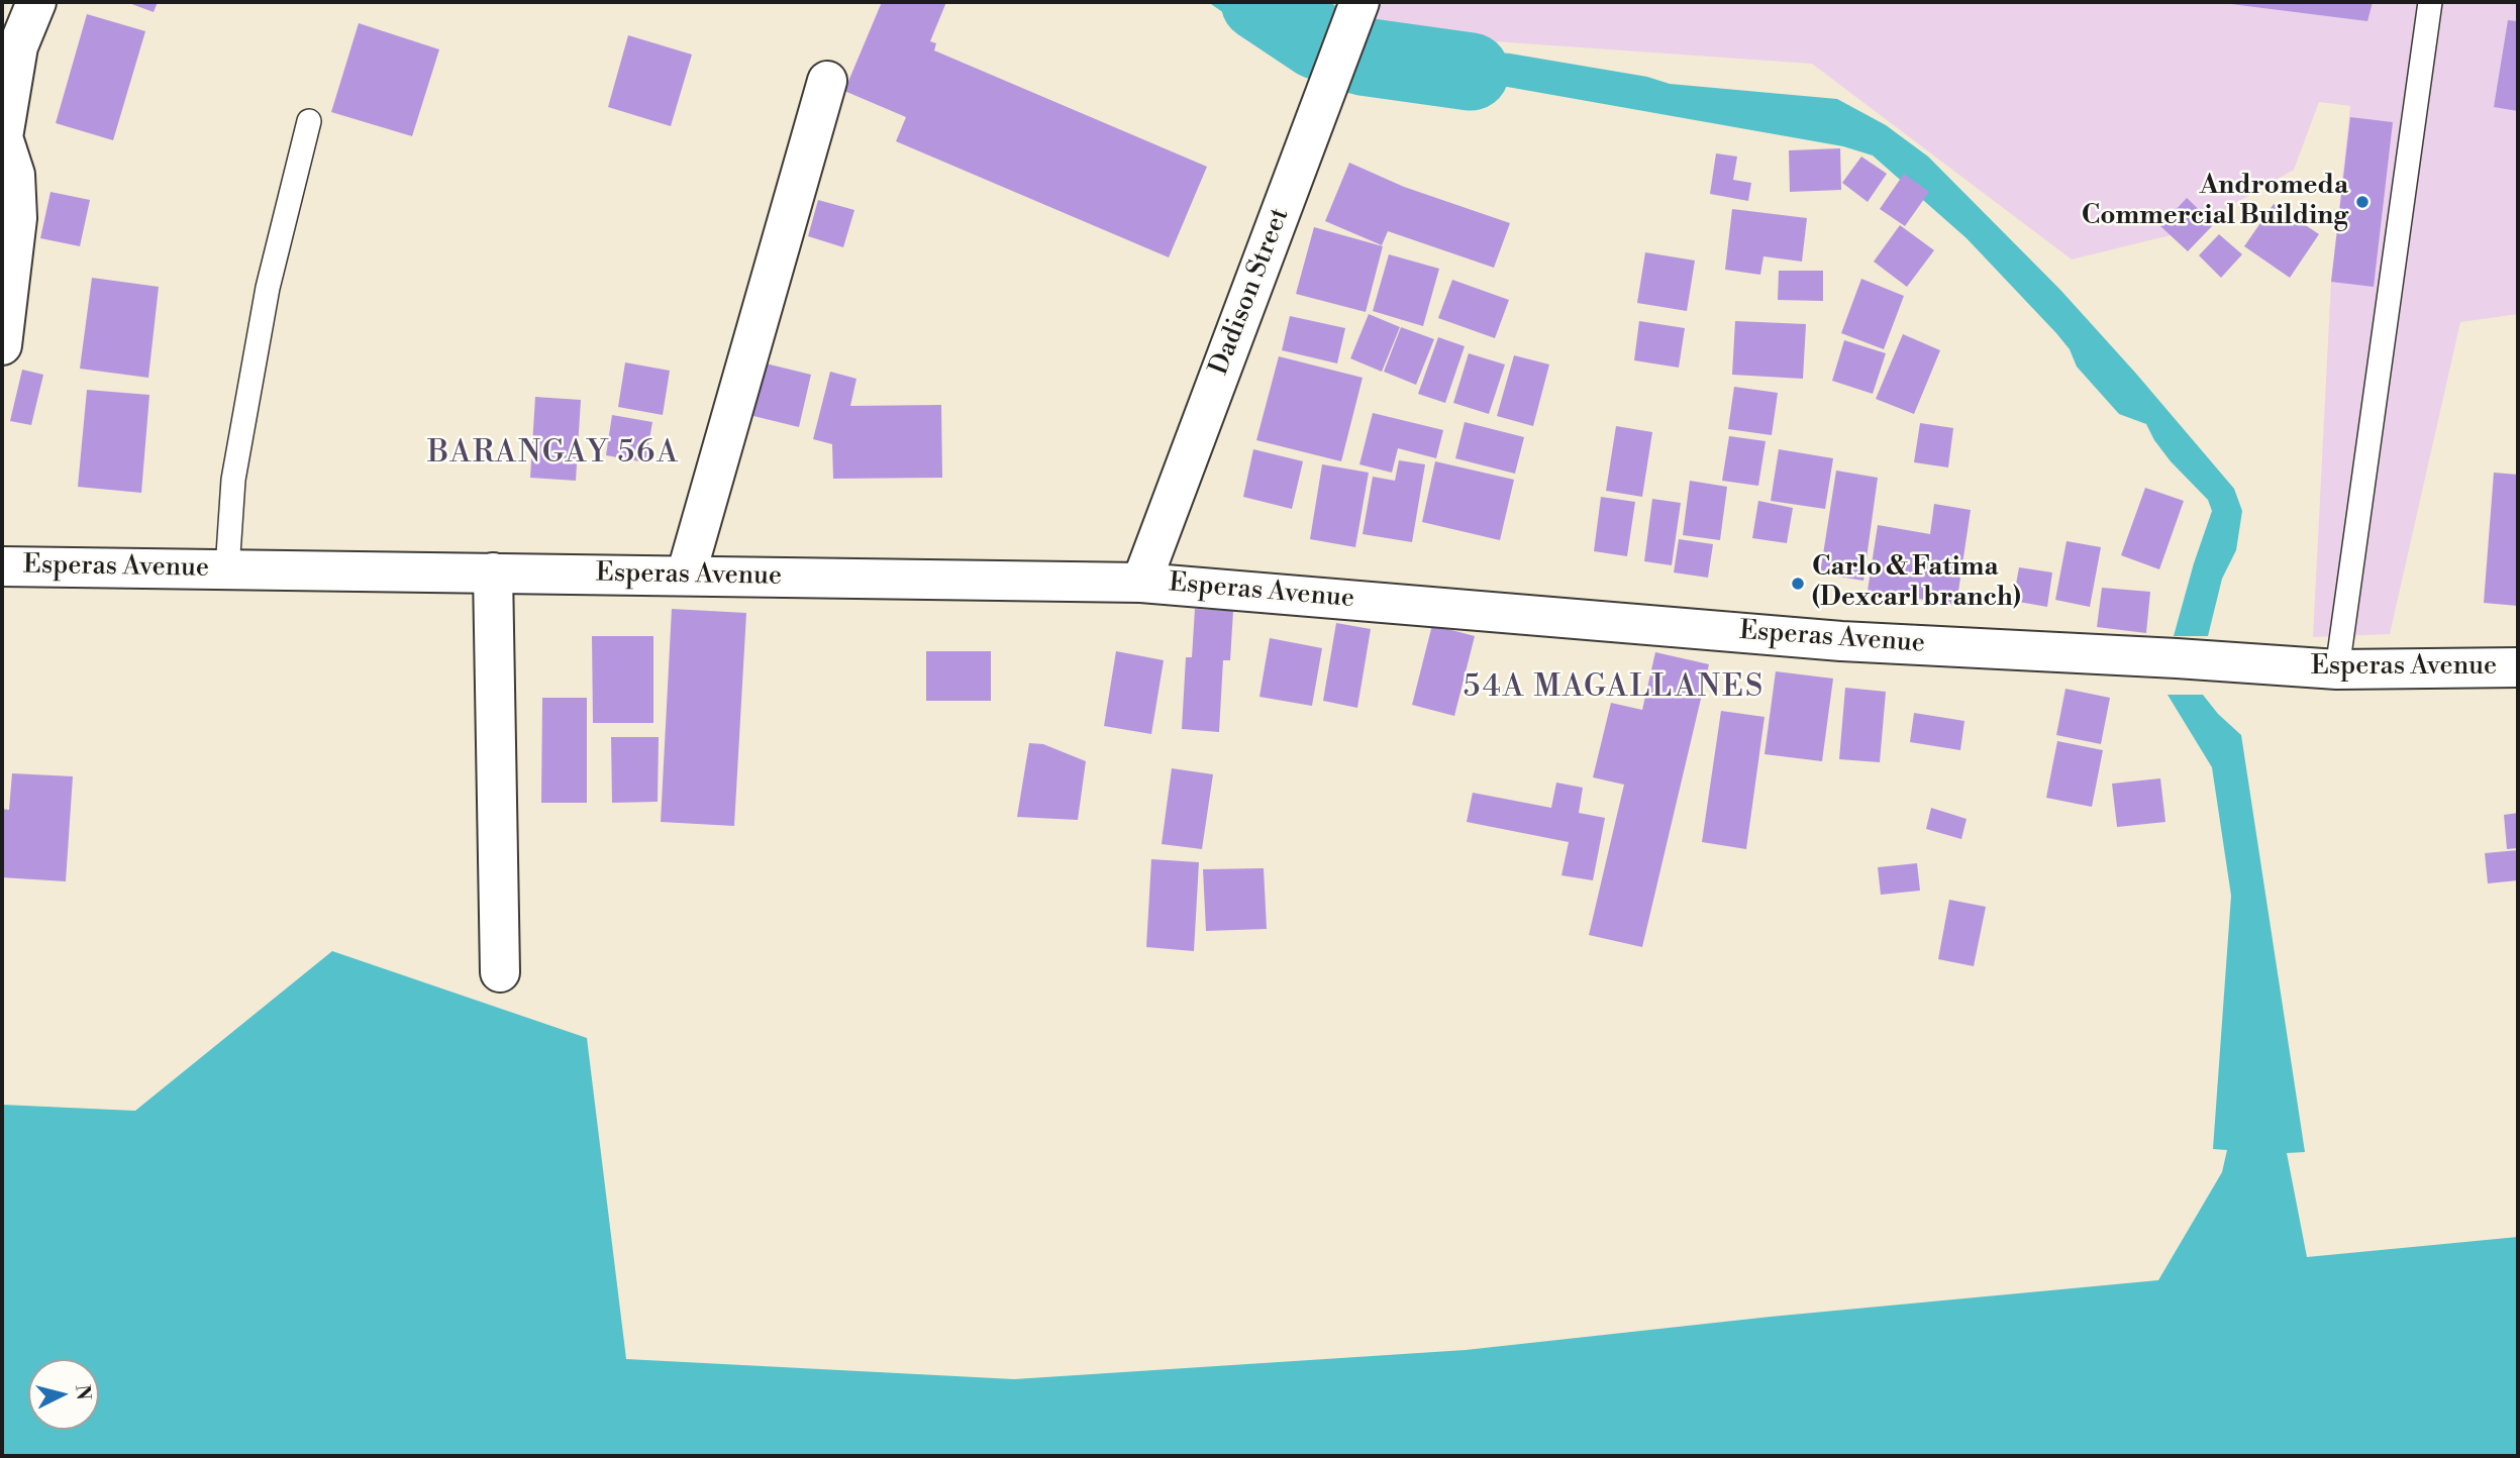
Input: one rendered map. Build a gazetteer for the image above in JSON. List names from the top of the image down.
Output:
{
  "streets": {
    "street": ["Dadison Street", "Esperas Avenue"]
  },
  "crossings": [
    ["Dadison Street", "Esperas Avenue"]
  ],
  "districts": ["BARANGAY 56A", "54A MAGALLANES"],
  "places": ["Andromeda Commercial Building", "Carlo & Fatima (Dexcarl branch)"],
  "north": "right"
}
